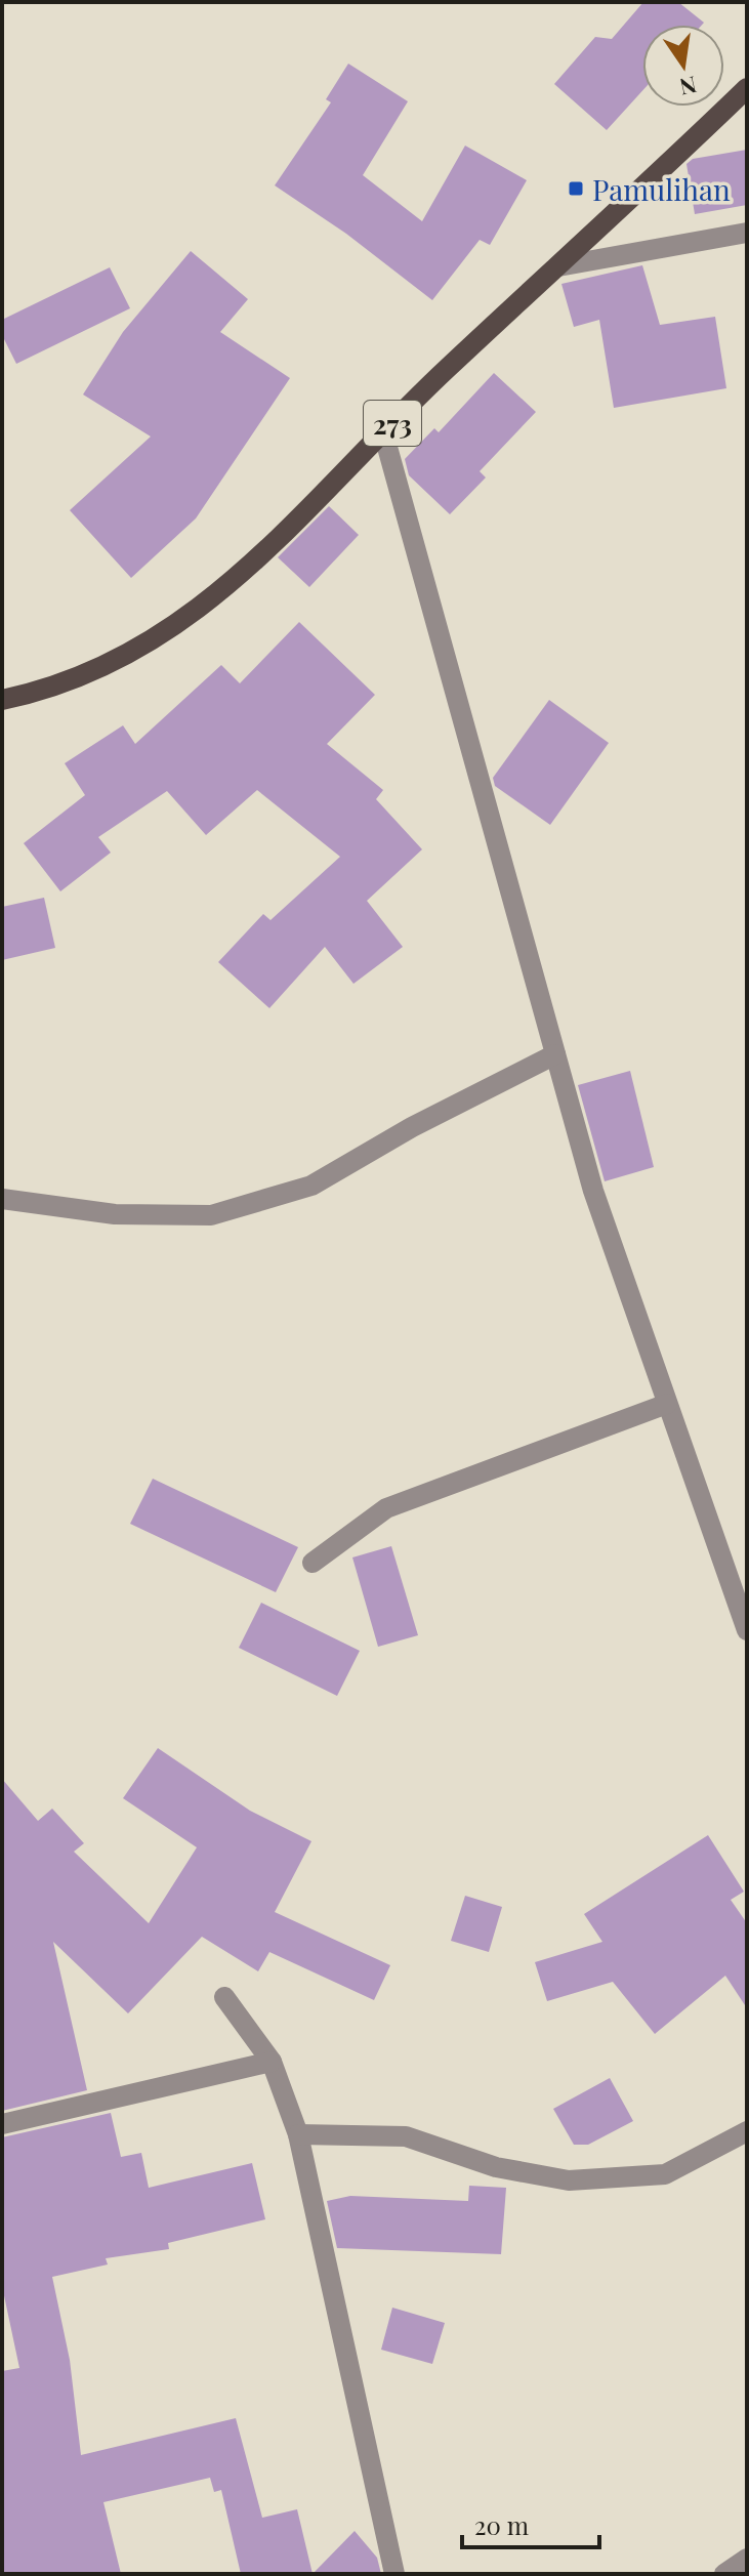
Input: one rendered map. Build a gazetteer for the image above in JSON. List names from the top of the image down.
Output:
{
  "streets": {
    "main road": ["273"]
  },
  "places": {
    "transit": ["Pamulihan"]
  },
  "scale_bar": "20 m",
  "north": "bottom"
}
